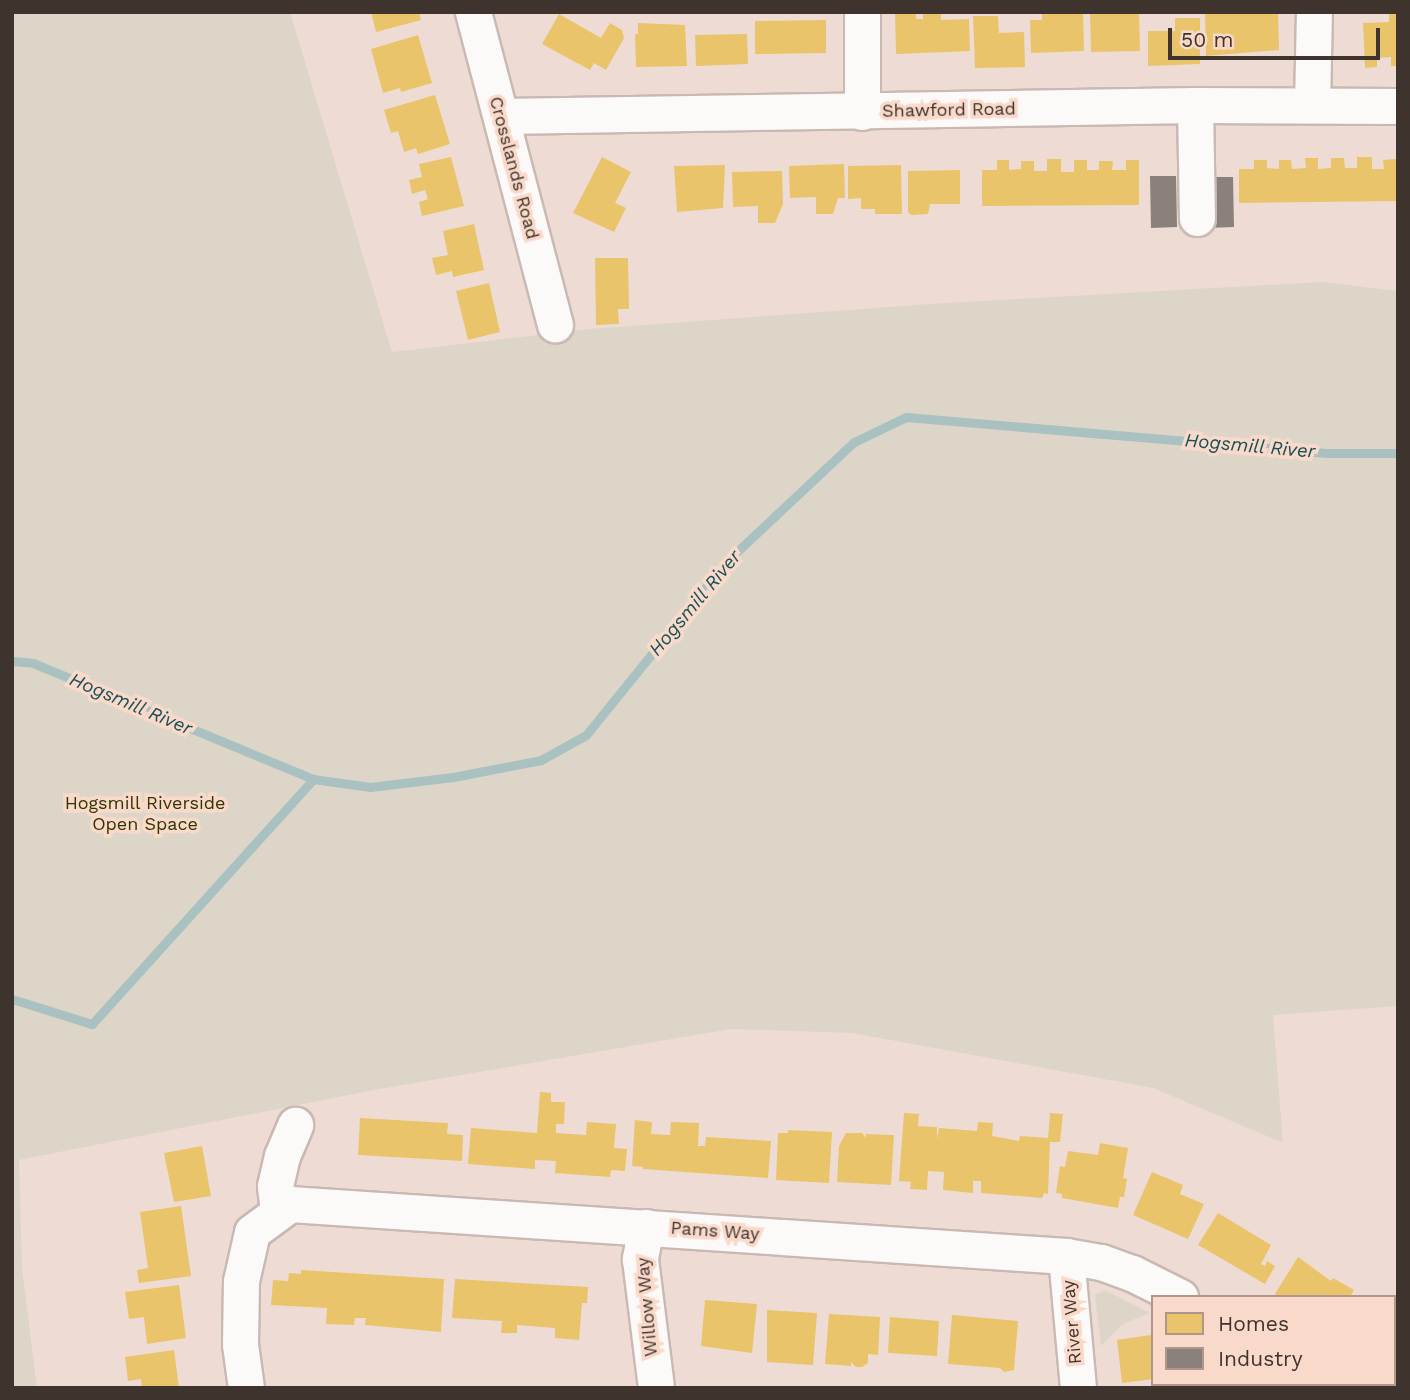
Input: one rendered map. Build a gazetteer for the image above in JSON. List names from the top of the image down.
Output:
{
  "streets": {
    "street": [
      "Shawford Road",
      "Crosslands Road",
      "Pams Way",
      "Willow Way",
      "River Way"
    ]
  },
  "crossings": [
    ["Shawford Road", "Crosslands Road"],
    ["Pams Way", "Willow Way"],
    ["Pams Way", "River Way"]
  ],
  "water": ["Hogsmill River"],
  "parks": ["Hogsmill Riverside Open Space"],
  "legend": ["Homes", "Industry"],
  "scale_bar": "50 m"
}
